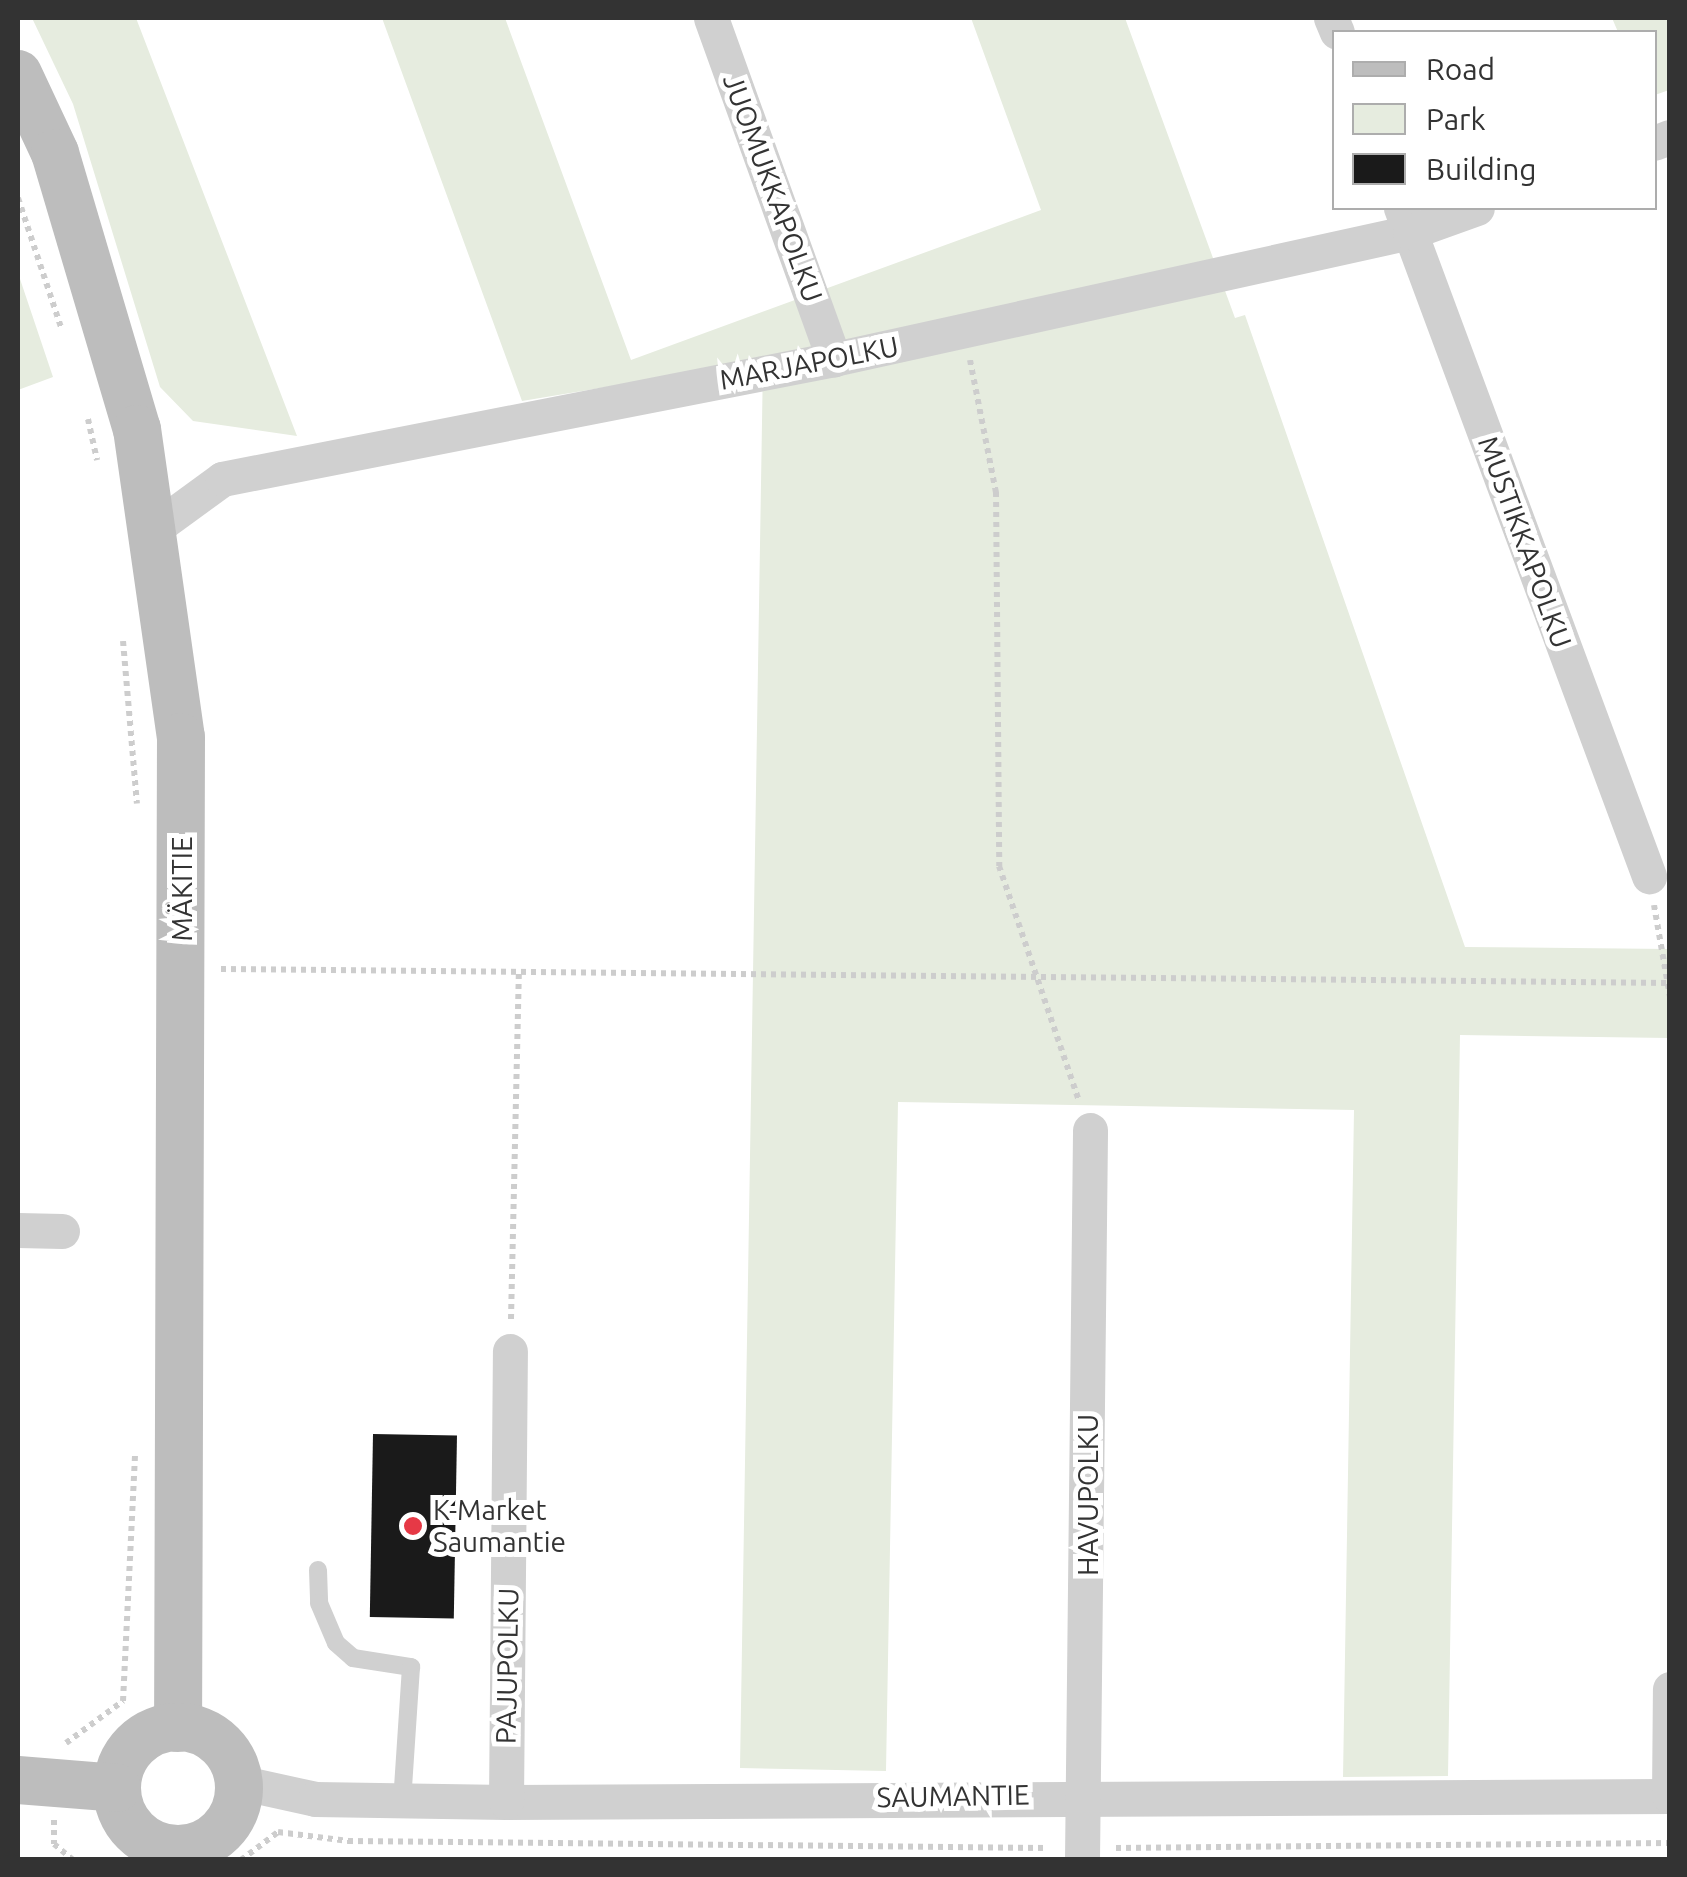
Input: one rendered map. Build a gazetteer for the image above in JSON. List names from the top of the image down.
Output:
{
  "streets": {
    "street": [
      "JUOMUKKAPOLKU",
      "MARJAPOLKU",
      "MUSTIKKAPOLKU",
      "MÄKITIE",
      "HAVUPOLKU",
      "PAJUPOLKU",
      "SAUMANTIE"
    ]
  },
  "crossings": [
    ["JUOMUKKAPOLKU", "MARJAPOLKU"],
    ["MARJAPOLKU", "MUSTIKKAPOLKU"],
    ["MARJAPOLKU", "MÄKITIE"],
    ["MÄKITIE", "SAUMANTIE"],
    ["HAVUPOLKU", "SAUMANTIE"],
    ["PAJUPOLKU", "SAUMANTIE"]
  ],
  "places": ["K-Market Saumantie"],
  "legend": ["Road", "Park", "Building"]
}
